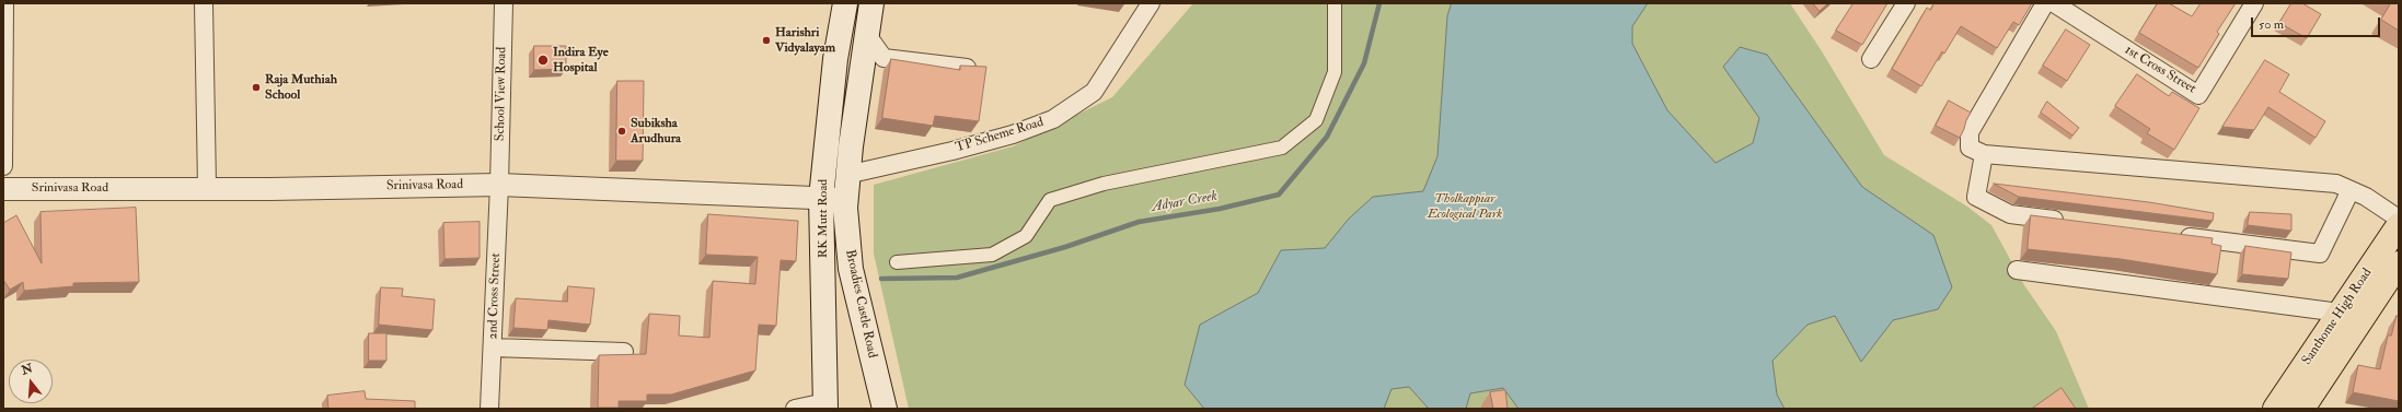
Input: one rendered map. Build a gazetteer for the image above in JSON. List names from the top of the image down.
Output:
{
  "streets": {
    "main road": ["RK Mutt Road", "Broadies Castle Road", "Santhome High Road"],
    "street": [
      "1st Cross Street",
      "School View Road",
      "TP Scheme Road",
      "Srinivasa Road",
      "2nd Cross Street"
    ]
  },
  "crossings": [
    ["School View Road", "Srinivasa Road"],
    ["School View Road", "2nd Cross Street"],
    ["TP Scheme Road", "RK Mutt Road"],
    ["Srinivasa Road", "RK Mutt Road"],
    ["Srinivasa Road", "2nd Cross Street"],
    ["Srinivasa Road", "Broadies Castle Road"],
    ["RK Mutt Road", "Broadies Castle Road"]
  ],
  "water": ["Adyar Creek"],
  "parks": ["Tholkappiar Ecological Park"],
  "places": [
    "Harishri Vidyalayam",
    "Indira Eye Hospital",
    "Raja Muthiah School",
    "Subiksha Arudhura"
  ],
  "scale_bar": "50 m",
  "north": "top"
}
